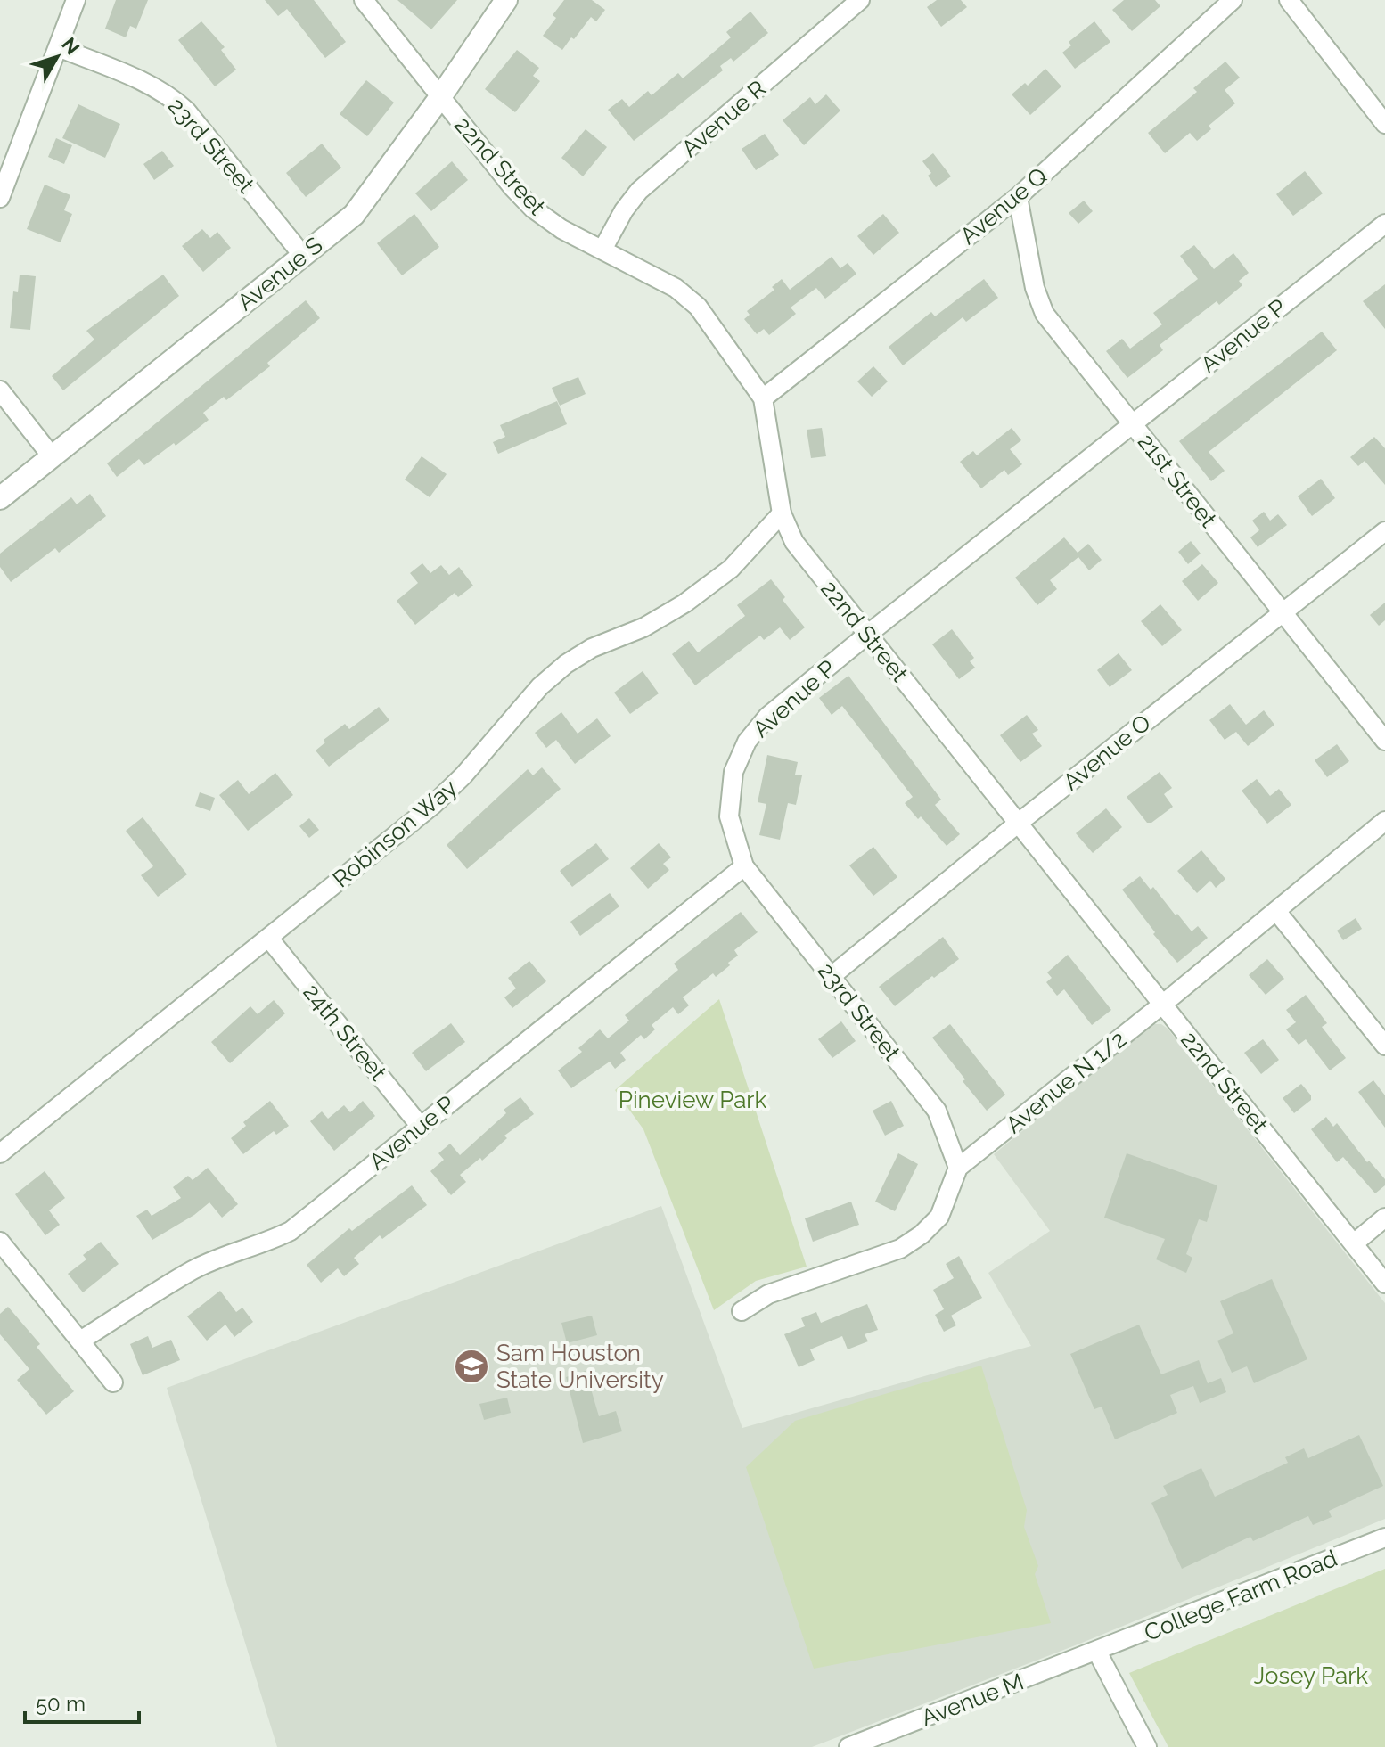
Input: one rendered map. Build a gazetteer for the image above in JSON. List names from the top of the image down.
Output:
{
  "streets": {
    "street": [
      "Avenue R",
      "23rd Street",
      "22nd Street",
      "Avenue Q",
      "Avenue S",
      "Avenue P",
      "21st Street",
      "Avenue O",
      "Robinson Way",
      "24th Street",
      "Avenue N 1/2",
      "College Farm Road",
      "Avenue M"
    ]
  },
  "crossings": [
    ["Avenue R", "22nd Street"],
    ["23rd Street", "Avenue S"],
    ["23rd Street", "Avenue P"],
    ["23rd Street", "Avenue O"],
    ["23rd Street", "Avenue N 1/2"],
    ["22nd Street", "Avenue Q"],
    ["22nd Street", "Avenue S"],
    ["22nd Street", "Avenue P"],
    ["22nd Street", "Avenue O"],
    ["22nd Street", "Robinson Way"],
    ["22nd Street", "Avenue N 1/2"],
    ["Avenue Q", "21st Street"],
    ["Avenue P", "21st Street"],
    ["Avenue P", "24th Street"],
    ["21st Street", "Avenue O"],
    ["Robinson Way", "24th Street"],
    ["College Farm Road", "Avenue M"]
  ],
  "parks": ["Pineview Park", "Josey Park"],
  "places": {
    "school or university": ["Sam Houston State University"]
  },
  "scale_bar": "50 m",
  "north": "top right"
}
